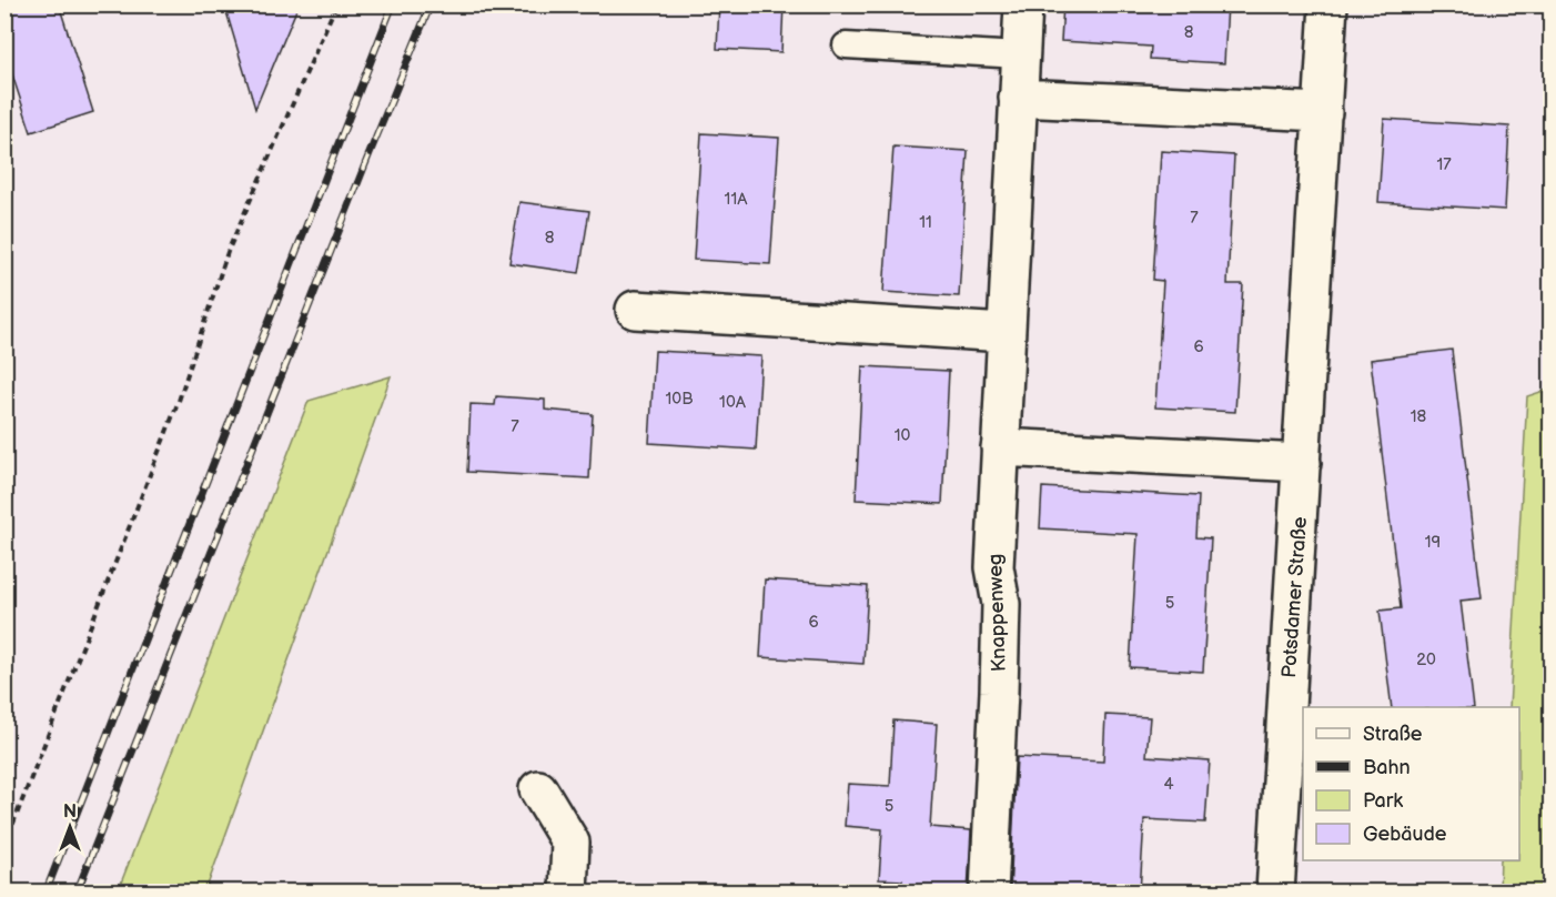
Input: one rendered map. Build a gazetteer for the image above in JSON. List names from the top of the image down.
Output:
{
  "streets": {
    "street": ["Potsdamer Straße", "Knappenweg"]
  },
  "house_numbers": [
    "8",
    "17",
    "11A",
    "7",
    "11",
    "8",
    "6",
    "10B",
    "10A",
    "18",
    "7",
    "10",
    "19",
    "5",
    "6",
    "20",
    "4",
    "5"
  ],
  "legend": [
    "Straße",
    "Bahn",
    "Park",
    "Gebäude"
  ],
  "north": "top"
}
